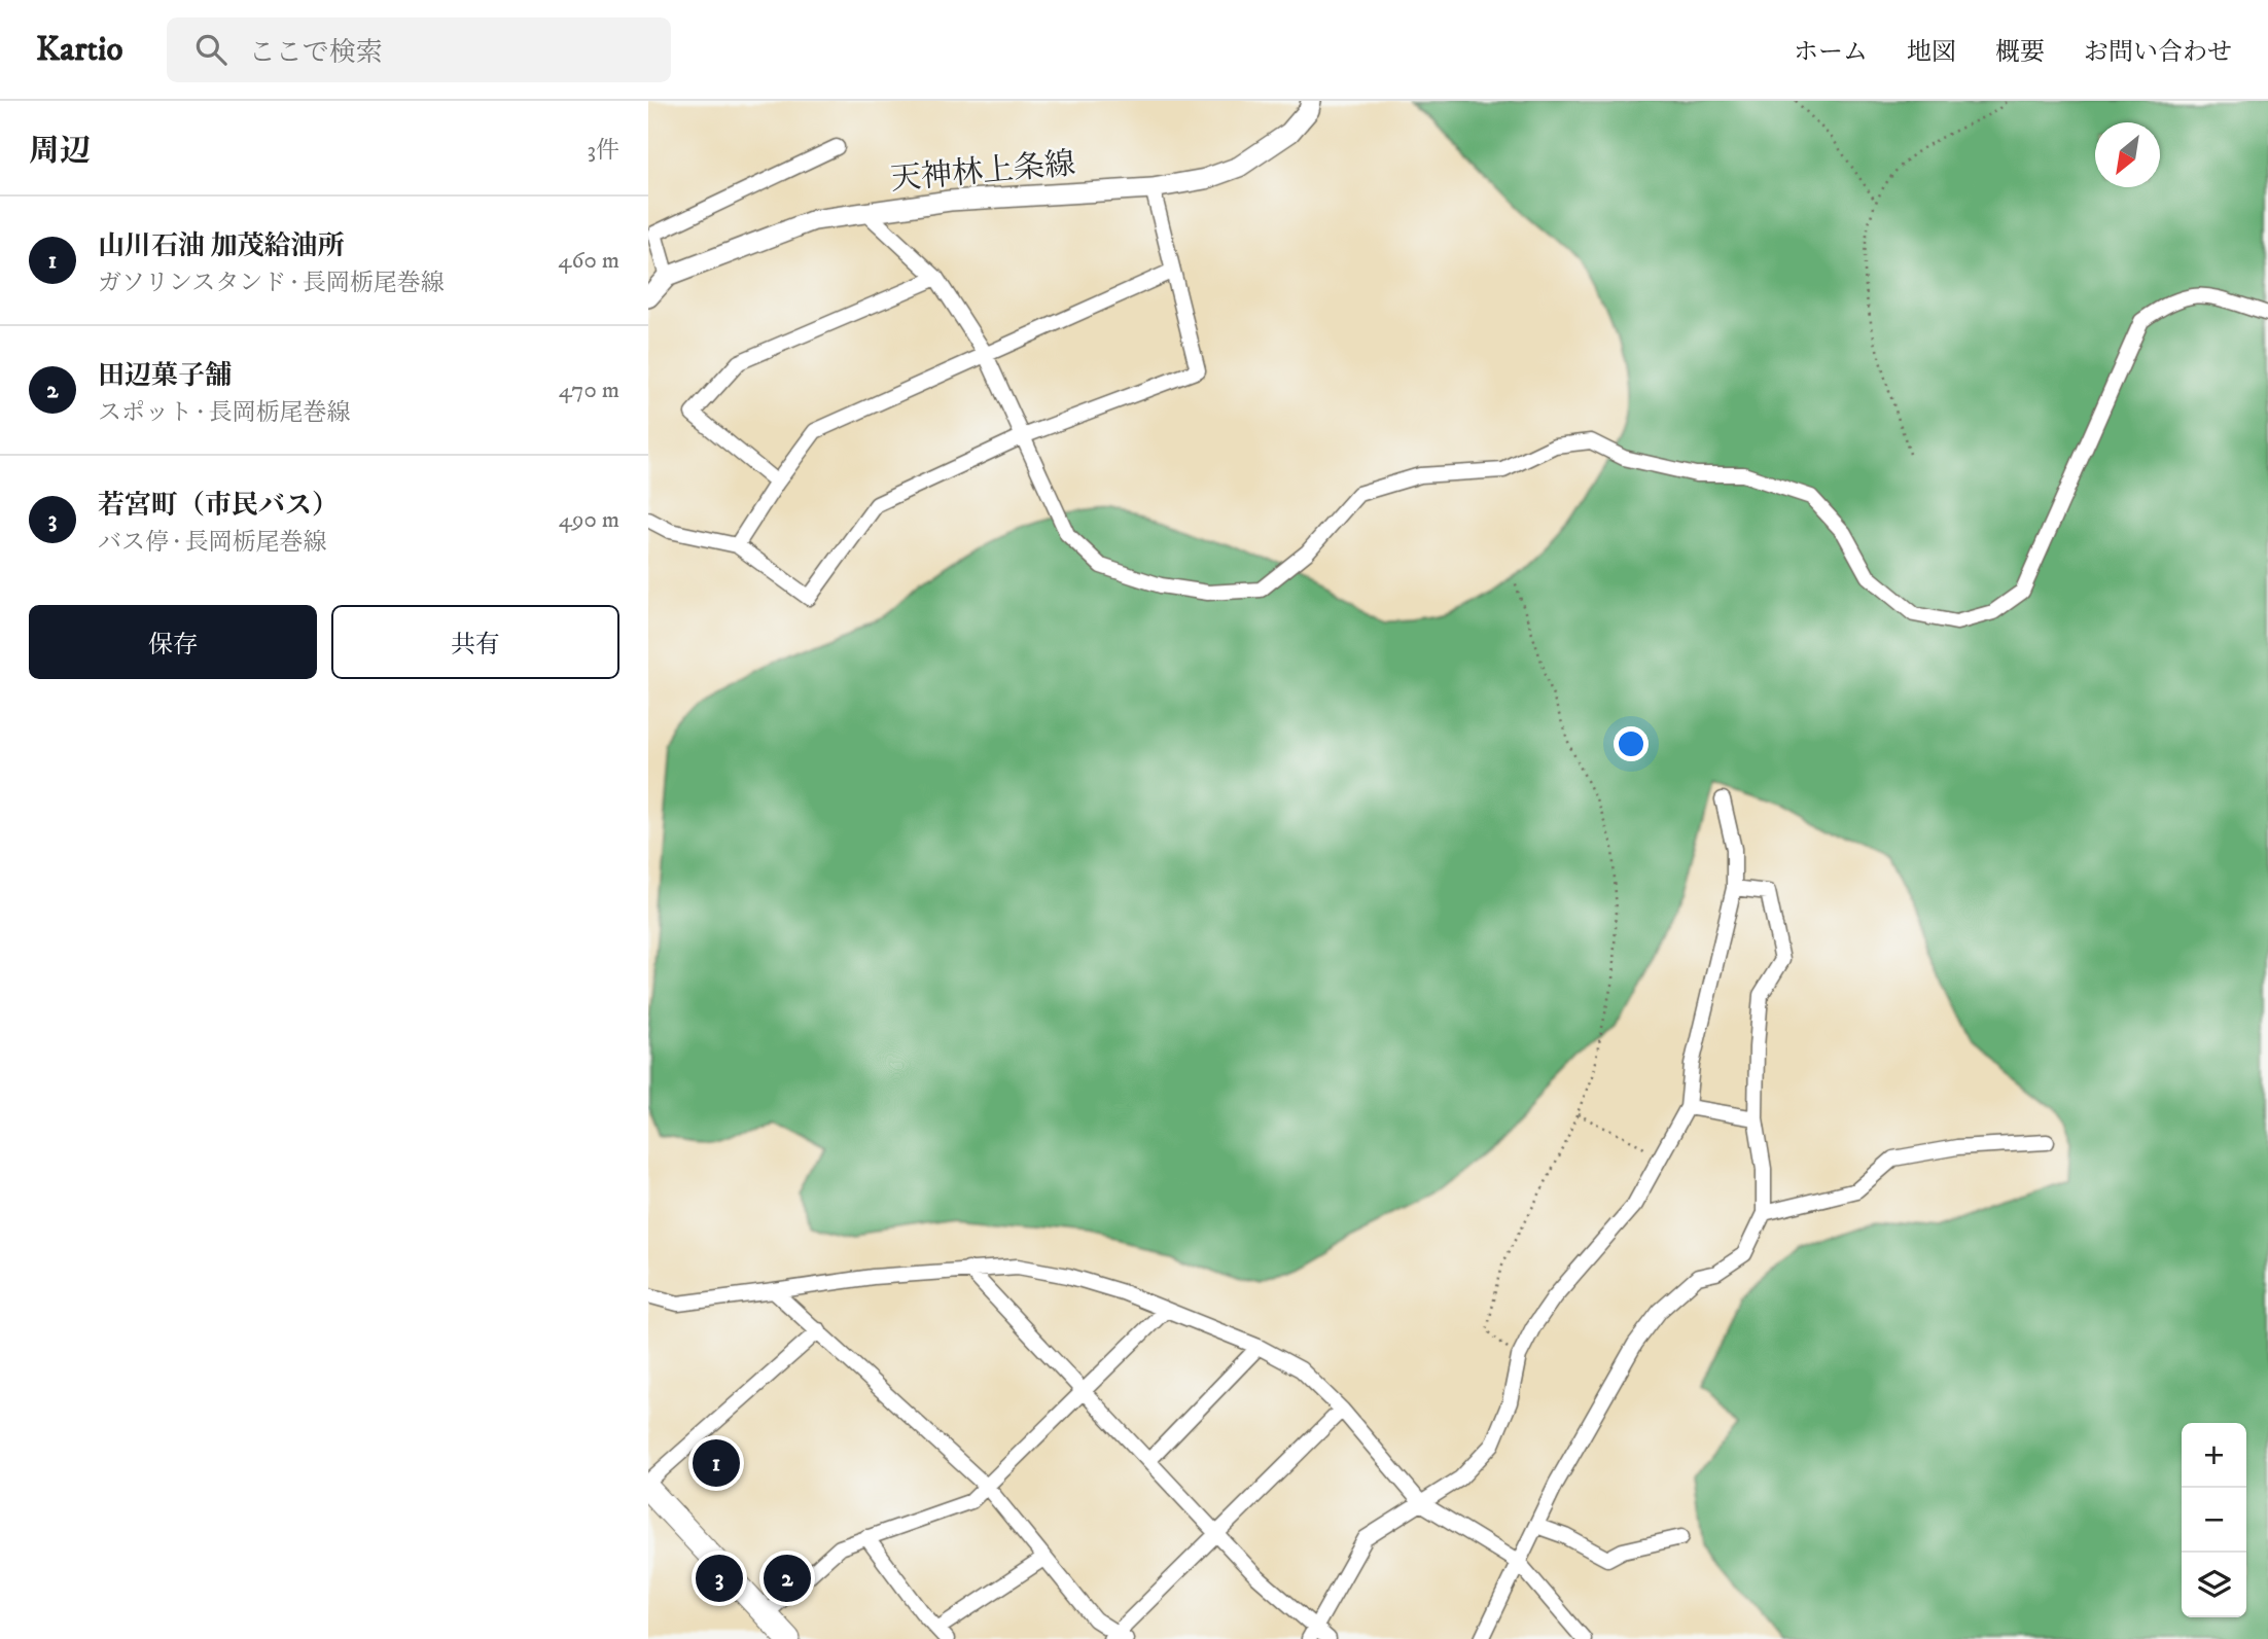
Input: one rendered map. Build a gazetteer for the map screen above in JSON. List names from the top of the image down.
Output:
{
  "streets": {
    "main road": ["天神林上条線"]
  },
  "north": "bottom left",
  "page": {
    "header": "Kartio",
    "search": "ここで検索",
    "nav": [
      "ホーム",
      "地図",
      "概要",
      "お問い合わせ"
    ],
    "heading": ["周辺", "3件"],
    "list": [
      {
        "mark": "1",
        "name": "山川石油 加茂給油所",
        "note": "ガソリンスタンド · 長岡栃尾巻線",
        "value": "460 m"
      },
      {
        "mark": "2",
        "name": "田辺菓子舗",
        "note": "スポット · 長岡栃尾巻線",
        "value": "470 m"
      },
      {
        "mark": "3",
        "name": "若宮町（市民バス）",
        "note": "バス停 · 長岡栃尾巻線",
        "value": "490 m"
      }
    ],
    "buttons": ["保存", "共有"],
    "map_buttons": ["+", "−"],
    "pins": ["1", "2", "3"]
  }
}
